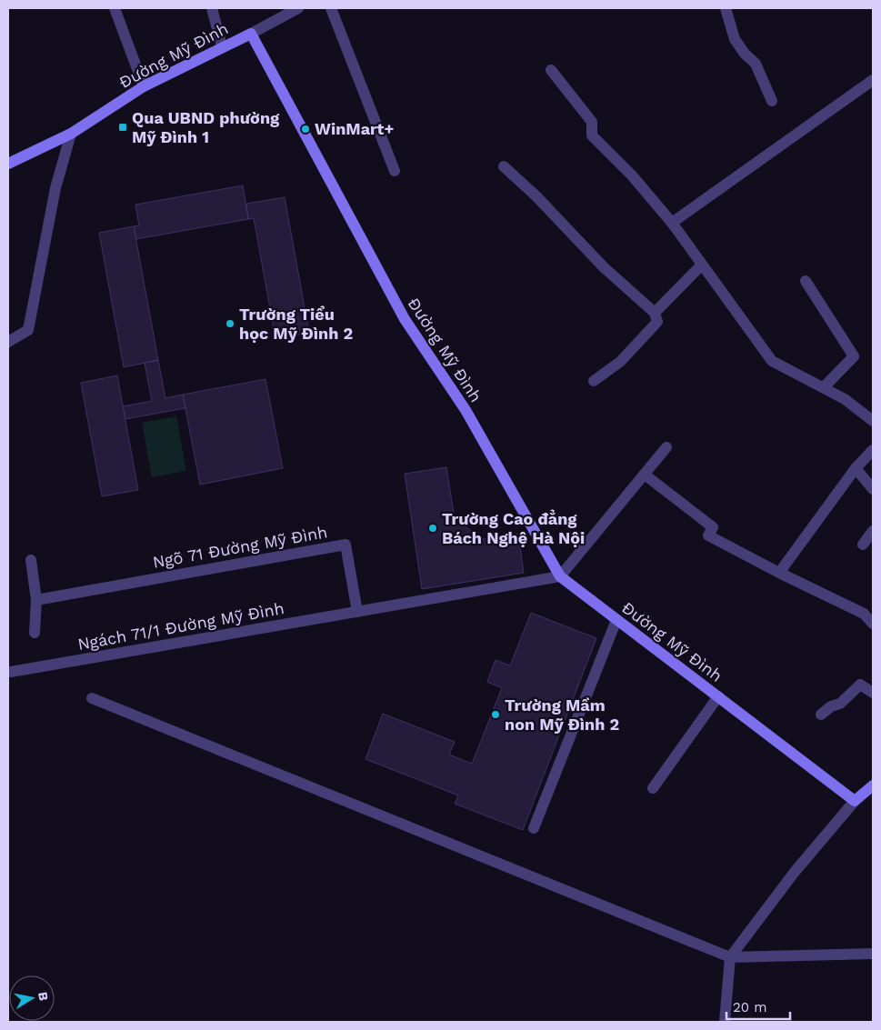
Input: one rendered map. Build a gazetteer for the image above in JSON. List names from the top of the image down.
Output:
{
  "streets": {
    "street": ["Đường Mỹ Đình", "Ngõ 71 Đường Mỹ Đình", "Ngách 71/1 Đường Mỹ Đình"]
  },
  "crossings": [
    ["Ngõ 71 Đường Mỹ Đình", "Ngách 71/1 Đường Mỹ Đình"]
  ],
  "places": {
    "transit": ["Qua UBND phường Mỹ Đình 1"],
    "other": [
      "WinMart+",
      "Trường Tiểu học Mỹ Đình 2",
      "Trường Cao đẳng Bách Nghệ Hà Nội",
      "Trường Mầm non Mỹ Đình 2"
    ]
  },
  "scale_bar": "20 m",
  "north": "right"
}
